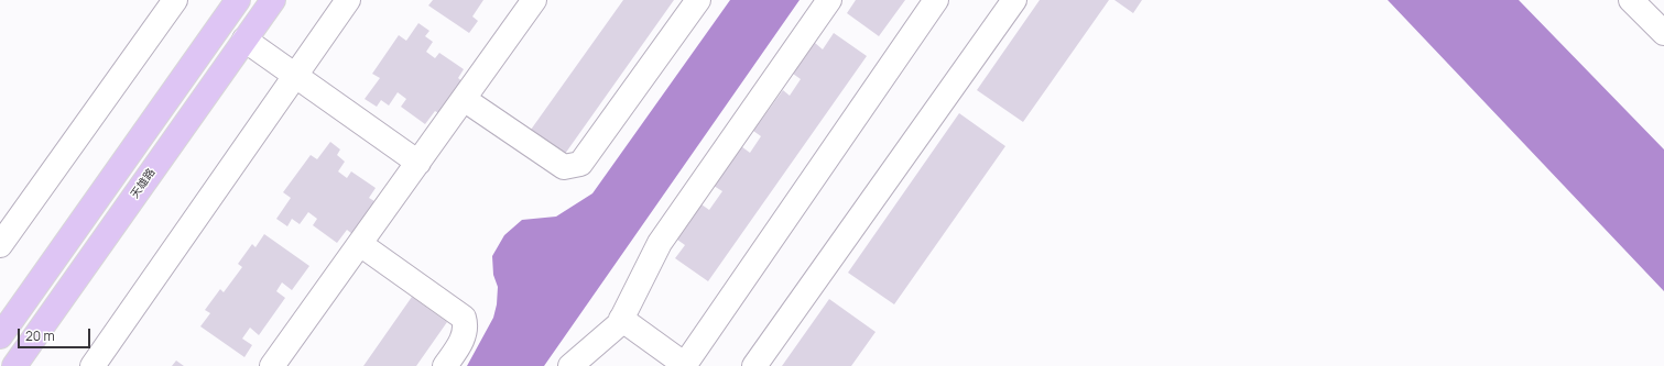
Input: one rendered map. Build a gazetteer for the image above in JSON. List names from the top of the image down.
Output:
{
  "streets": {
    "main road": ["天雄路"]
  },
  "scale_bar": "20 m"
}
